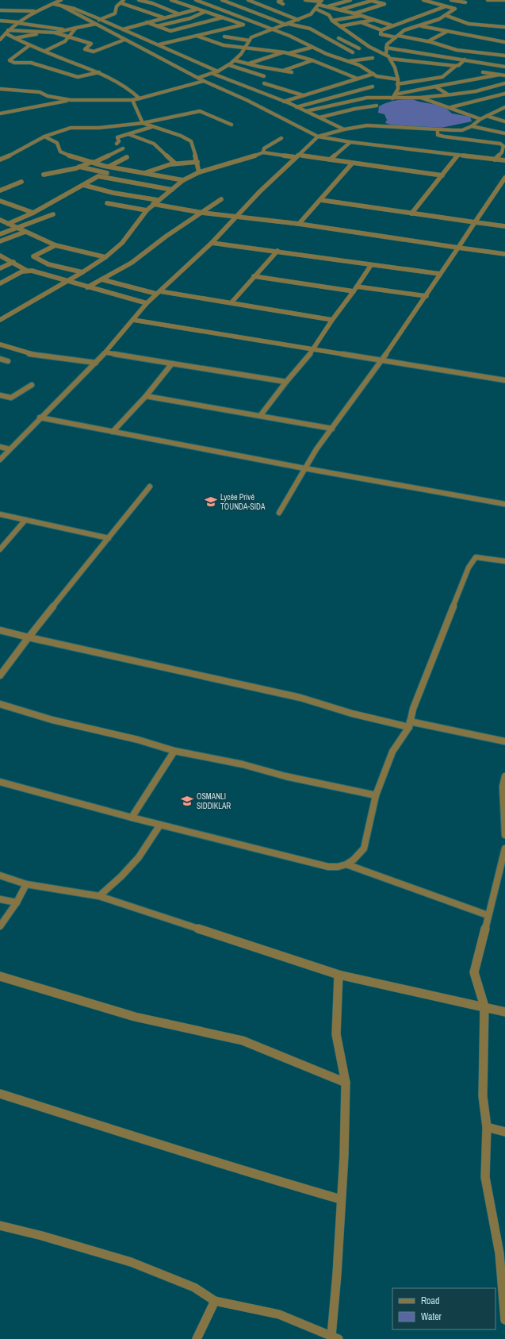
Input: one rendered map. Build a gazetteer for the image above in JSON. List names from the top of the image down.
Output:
{
  "places": {
    "school or university": ["Lycée Privé TOUNDA-SIDA", "OSMANLI SIDDIKLAR"]
  },
  "legend": ["Road", "Water"]
}
